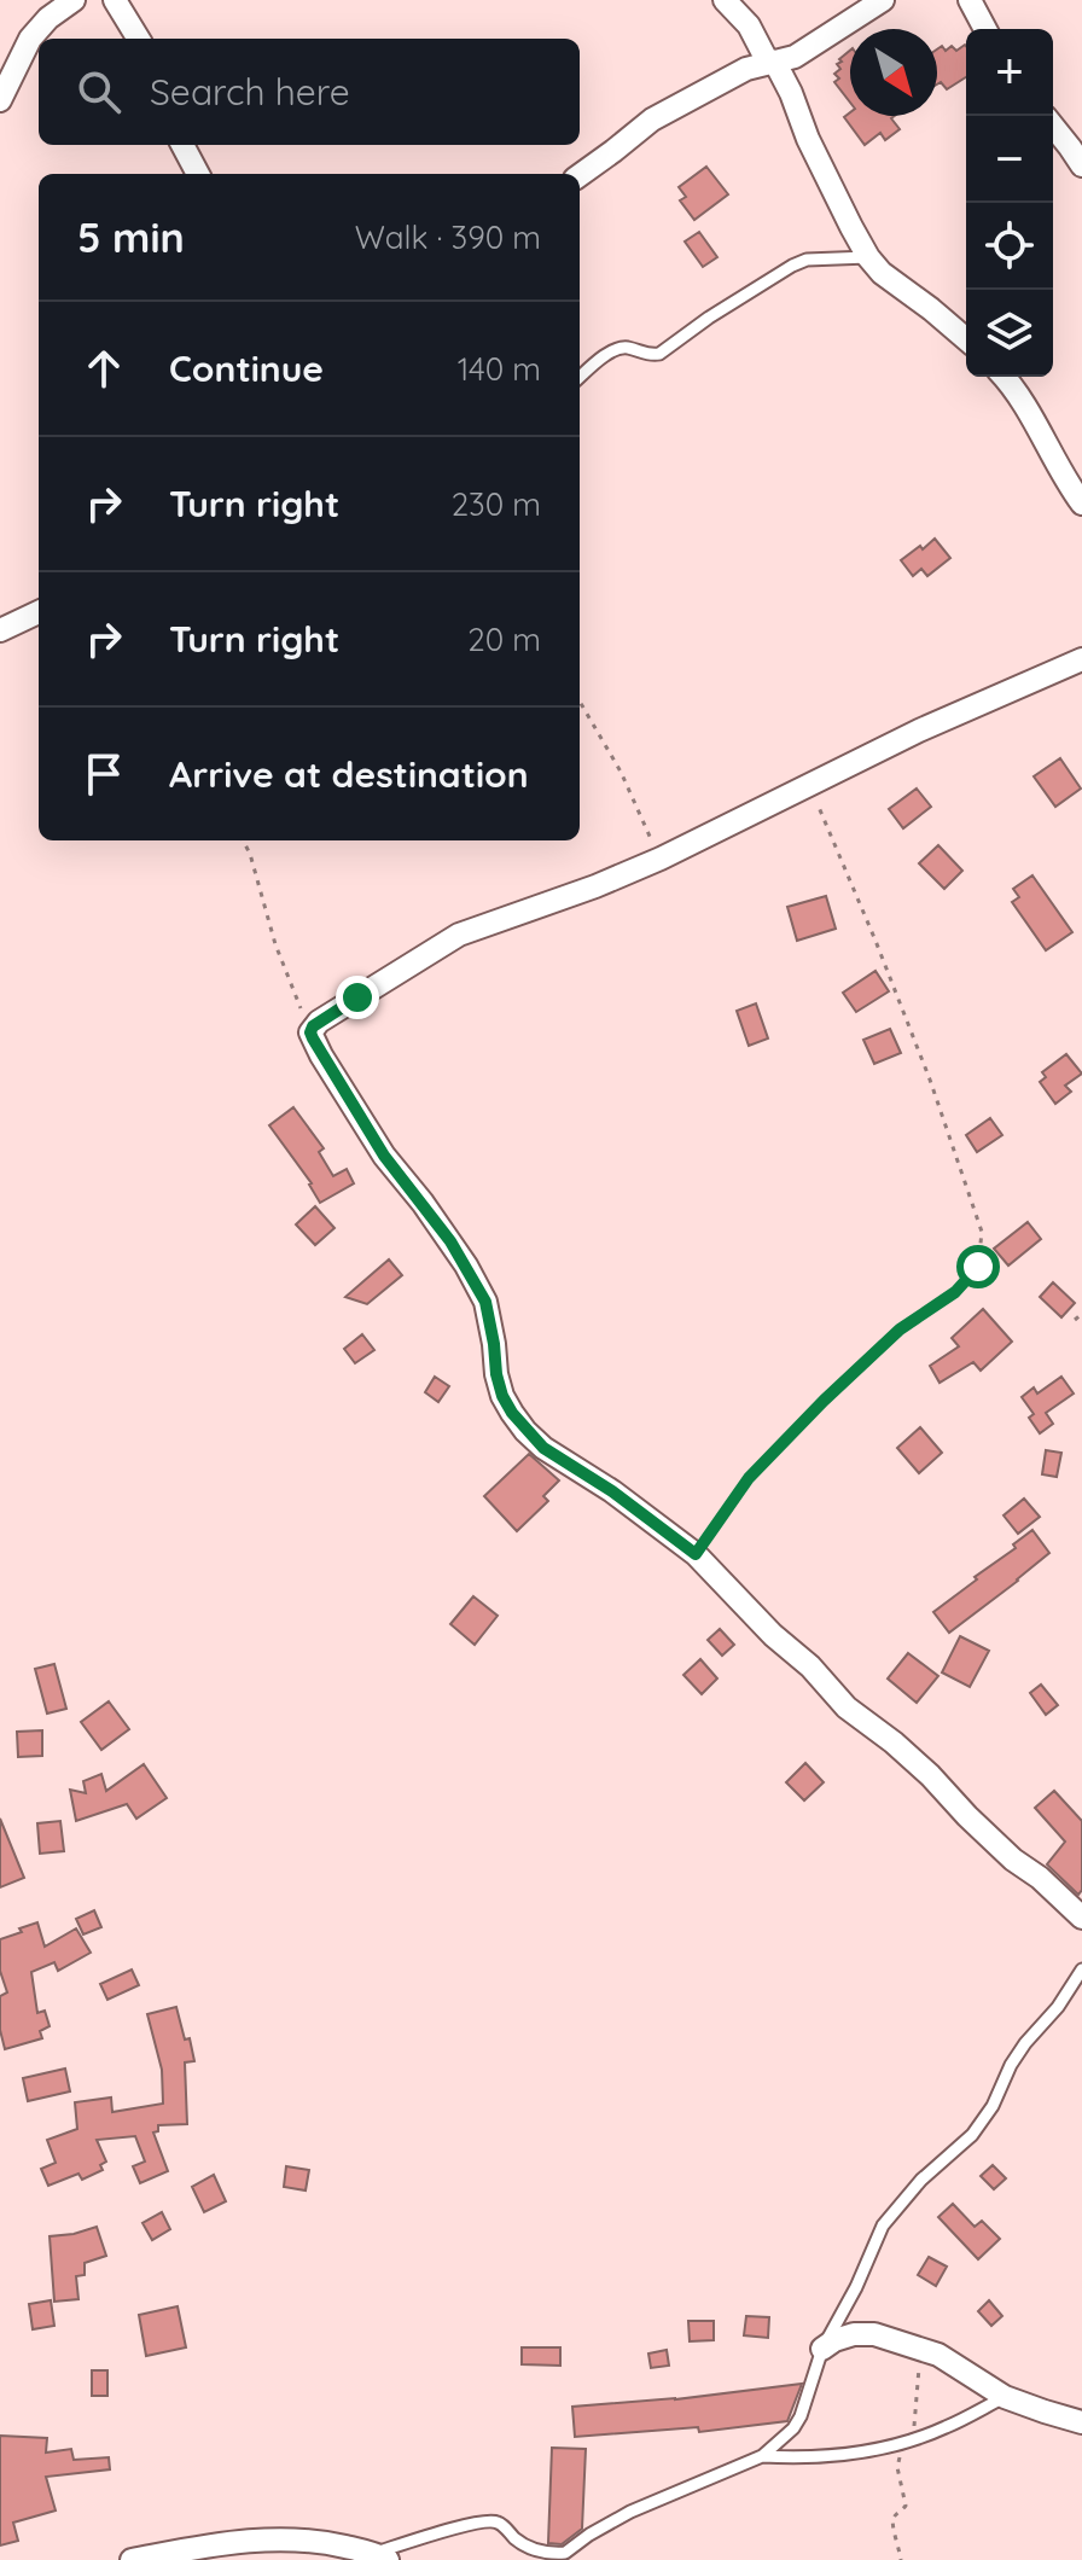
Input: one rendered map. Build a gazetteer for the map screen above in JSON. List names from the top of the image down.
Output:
{
  "north": "bottom right",
  "page": {
    "map_buttons": ["+", "−"],
    "search": "Search here",
    "heading": ["5 min", "Walk · 390 m"],
    "list": [
      ["Continue", "140 m"],
      ["Turn right", "230 m"],
      ["Turn right", "20 m"],
      "Arrive at destination"
    ]
  }
}
